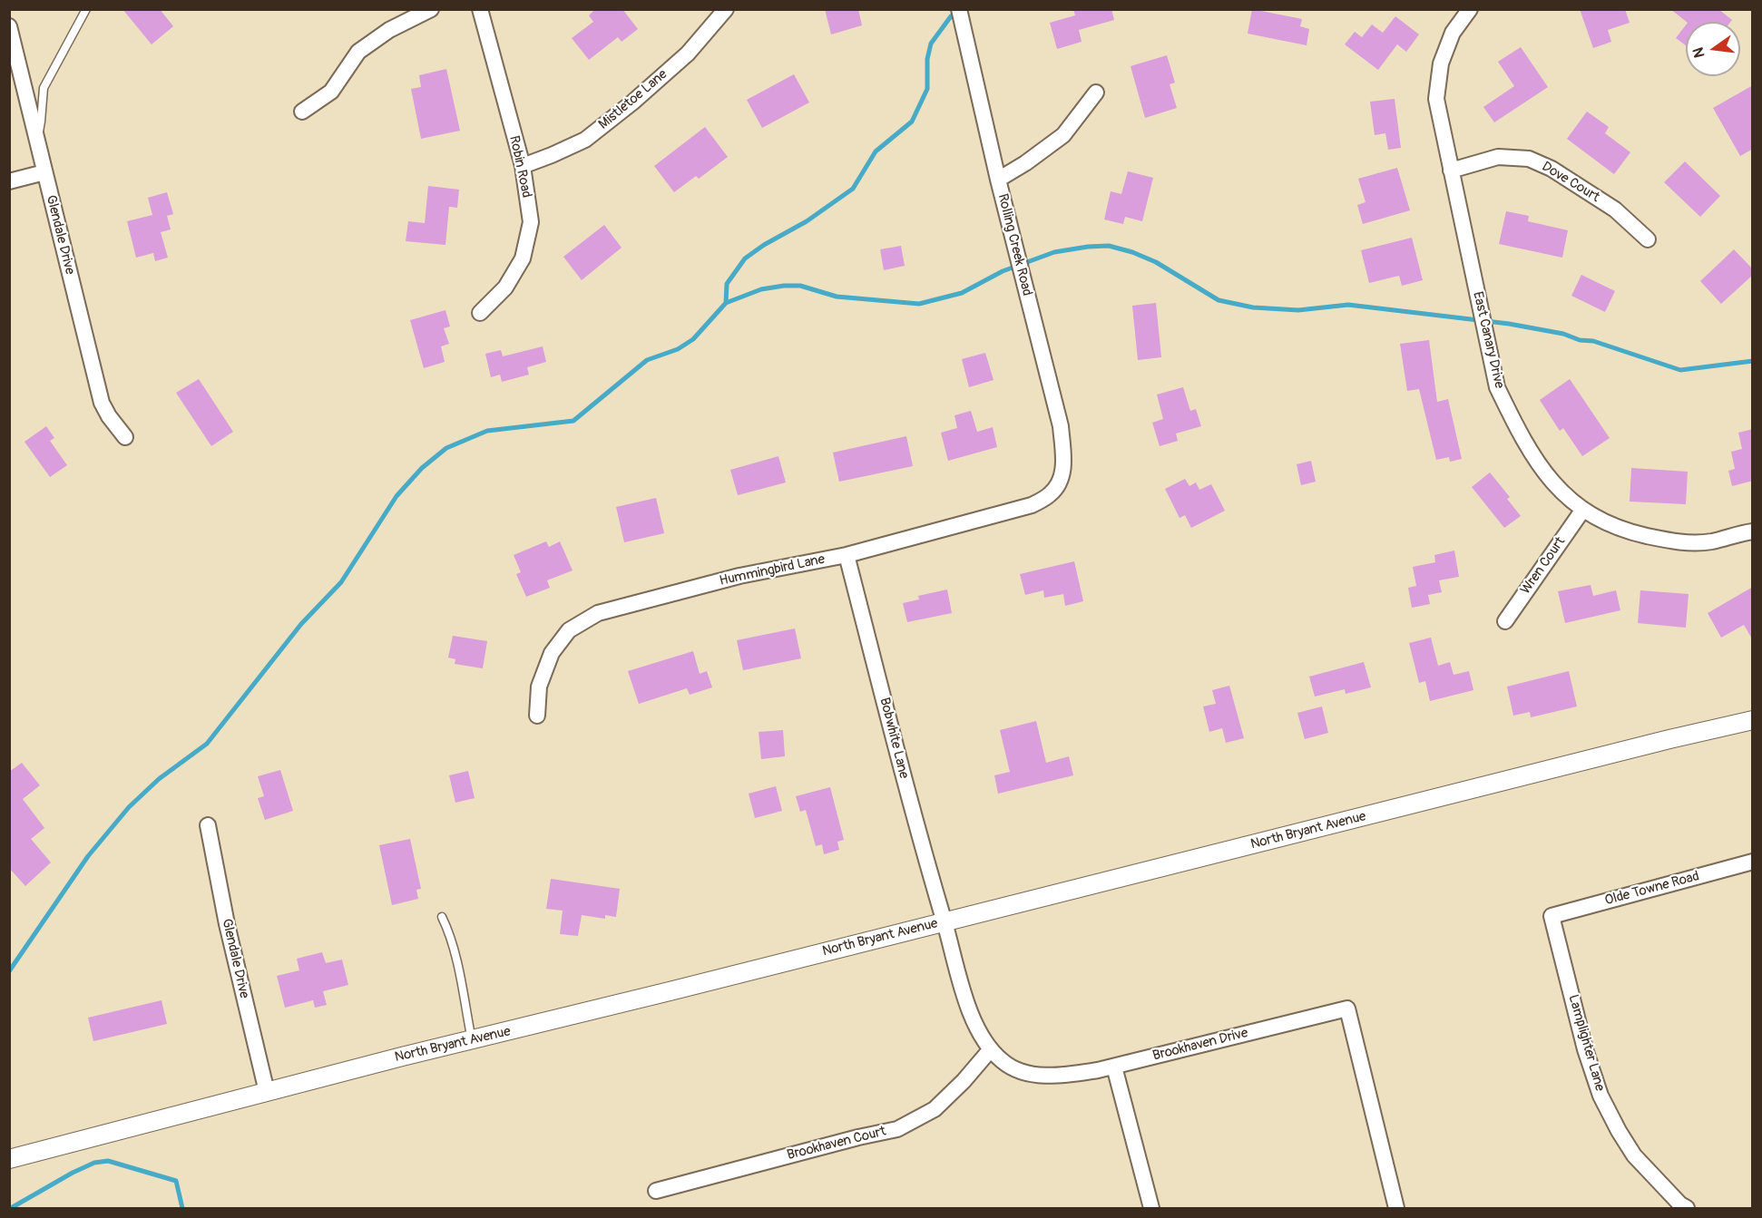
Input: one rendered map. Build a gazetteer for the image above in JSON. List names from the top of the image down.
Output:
{
  "streets": {
    "street": [
      "Mistletoe Lane",
      "Robin Road",
      "Dove Court",
      "Glendale Drive",
      "Rolling Creek Road",
      "East Canary Drive",
      "Wren Court",
      "Hummingbird Lane",
      "Bobwhite Lane",
      "North Bryant Avenue",
      "Olde Towne Road",
      "Lamplighter Lane",
      "Brookhaven Drive",
      "Brookhaven Court"
    ]
  },
  "crossings": [
    ["Mistletoe Lane", "Robin Road"],
    ["Dove Court", "East Canary Drive"],
    ["Glendale Drive", "North Bryant Avenue"],
    ["Rolling Creek Road", "Hummingbird Lane"],
    ["East Canary Drive", "Wren Court"],
    ["Hummingbird Lane", "Bobwhite Lane"],
    ["Bobwhite Lane", "North Bryant Avenue"],
    ["Bobwhite Lane", "Brookhaven Drive"],
    ["North Bryant Avenue", "Brookhaven Drive"],
    ["Olde Towne Road", "Lamplighter Lane"],
    ["Brookhaven Drive", "Brookhaven Court"]
  ],
  "north": "left"
}
